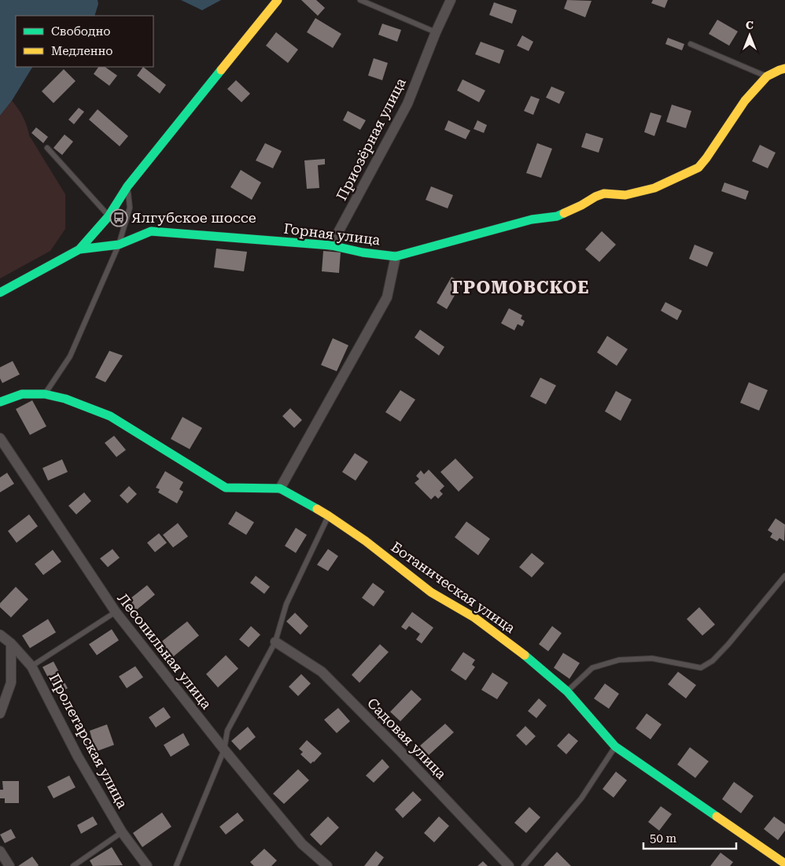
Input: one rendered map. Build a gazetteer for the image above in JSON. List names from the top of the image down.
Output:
{
  "streets": {
    "street": [
      "Приозёрная улица",
      "Горная улица",
      "Ботаническая улица",
      "Лесопильная улица",
      "Садовая улица",
      "Пролетарская улица"
    ]
  },
  "crossings": [
    ["Приозёрная улица", "Горная улица"],
    ["Горная улица", "Ботаническая улица"]
  ],
  "districts": ["ГРОМОВСКОЕ"],
  "places": {
    "bus stop": ["Ялгубское шоссе"]
  },
  "legend": ["Свободно", "Медленно"],
  "scale_bar": "50 m",
  "north": "top"
}
